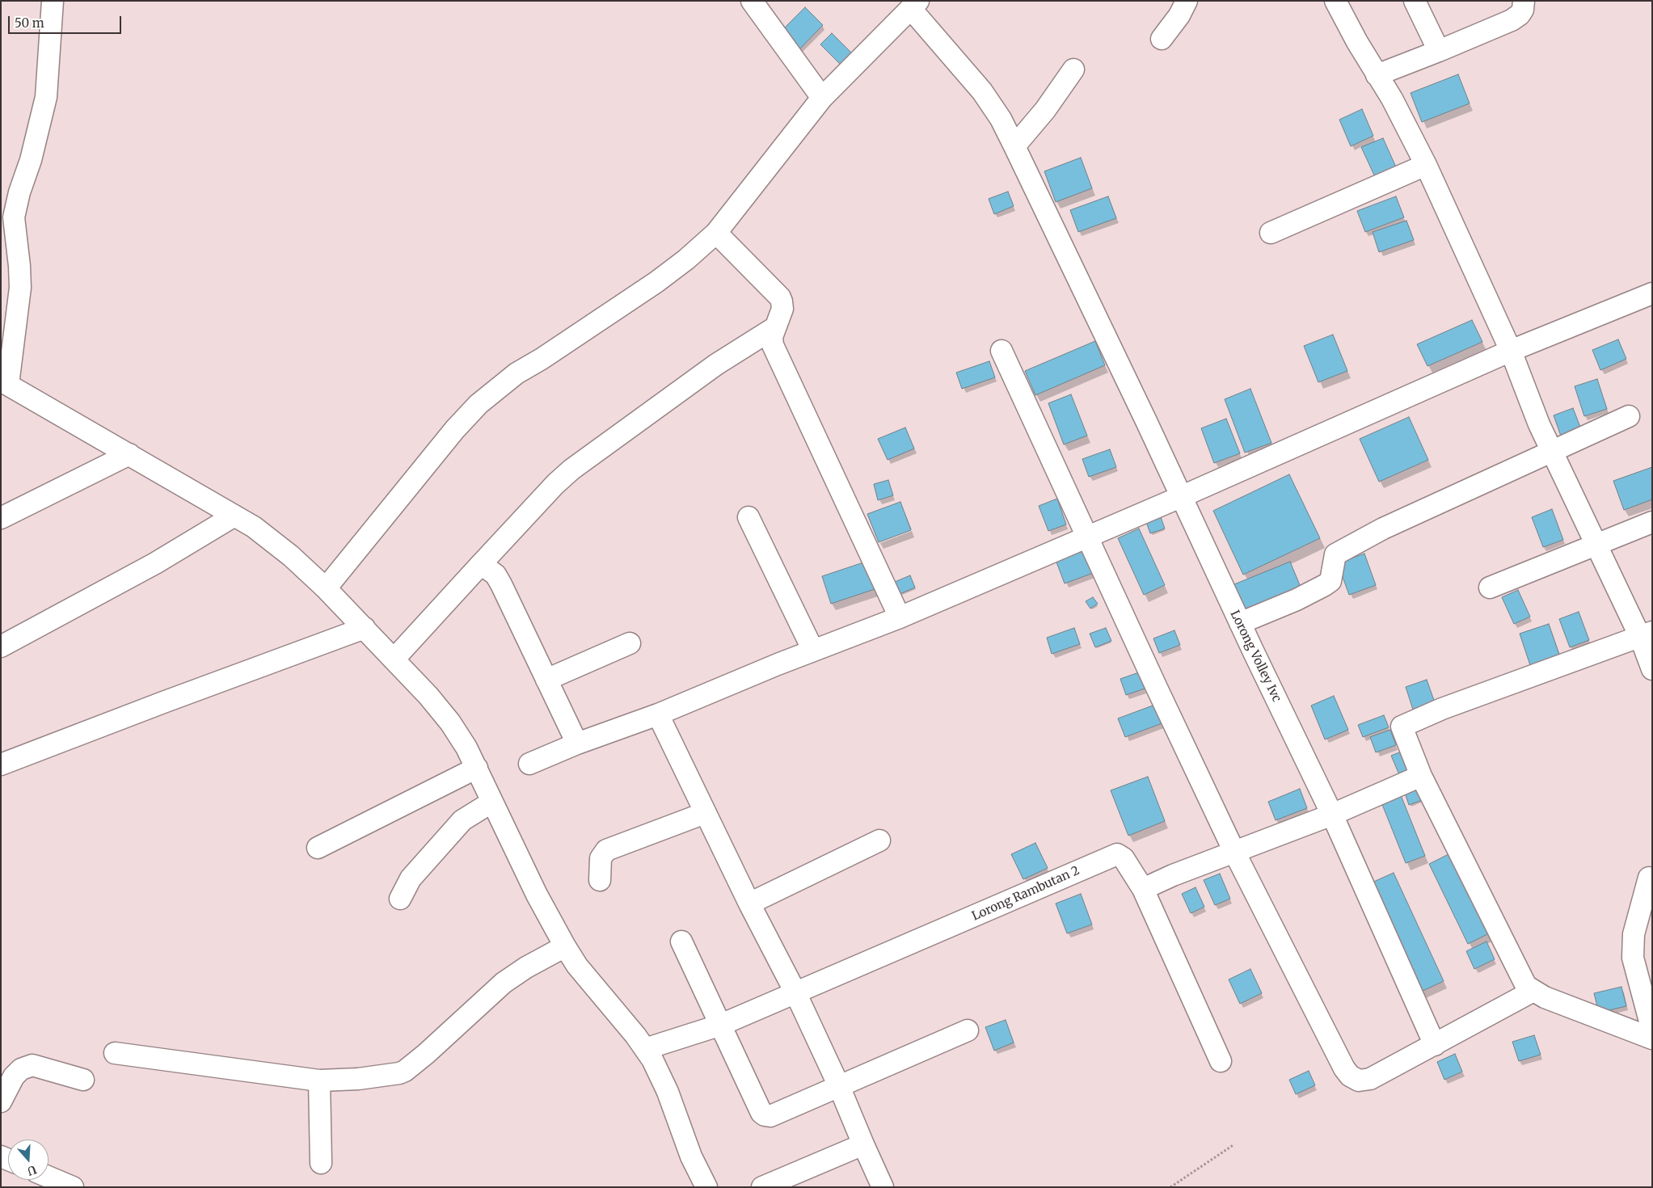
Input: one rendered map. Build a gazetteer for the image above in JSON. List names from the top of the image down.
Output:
{
  "streets": {
    "street": ["Lorong Volley Ivc", "Lorong Rambutan 2"]
  },
  "scale_bar": "50 m",
  "north": "bottom"
}
